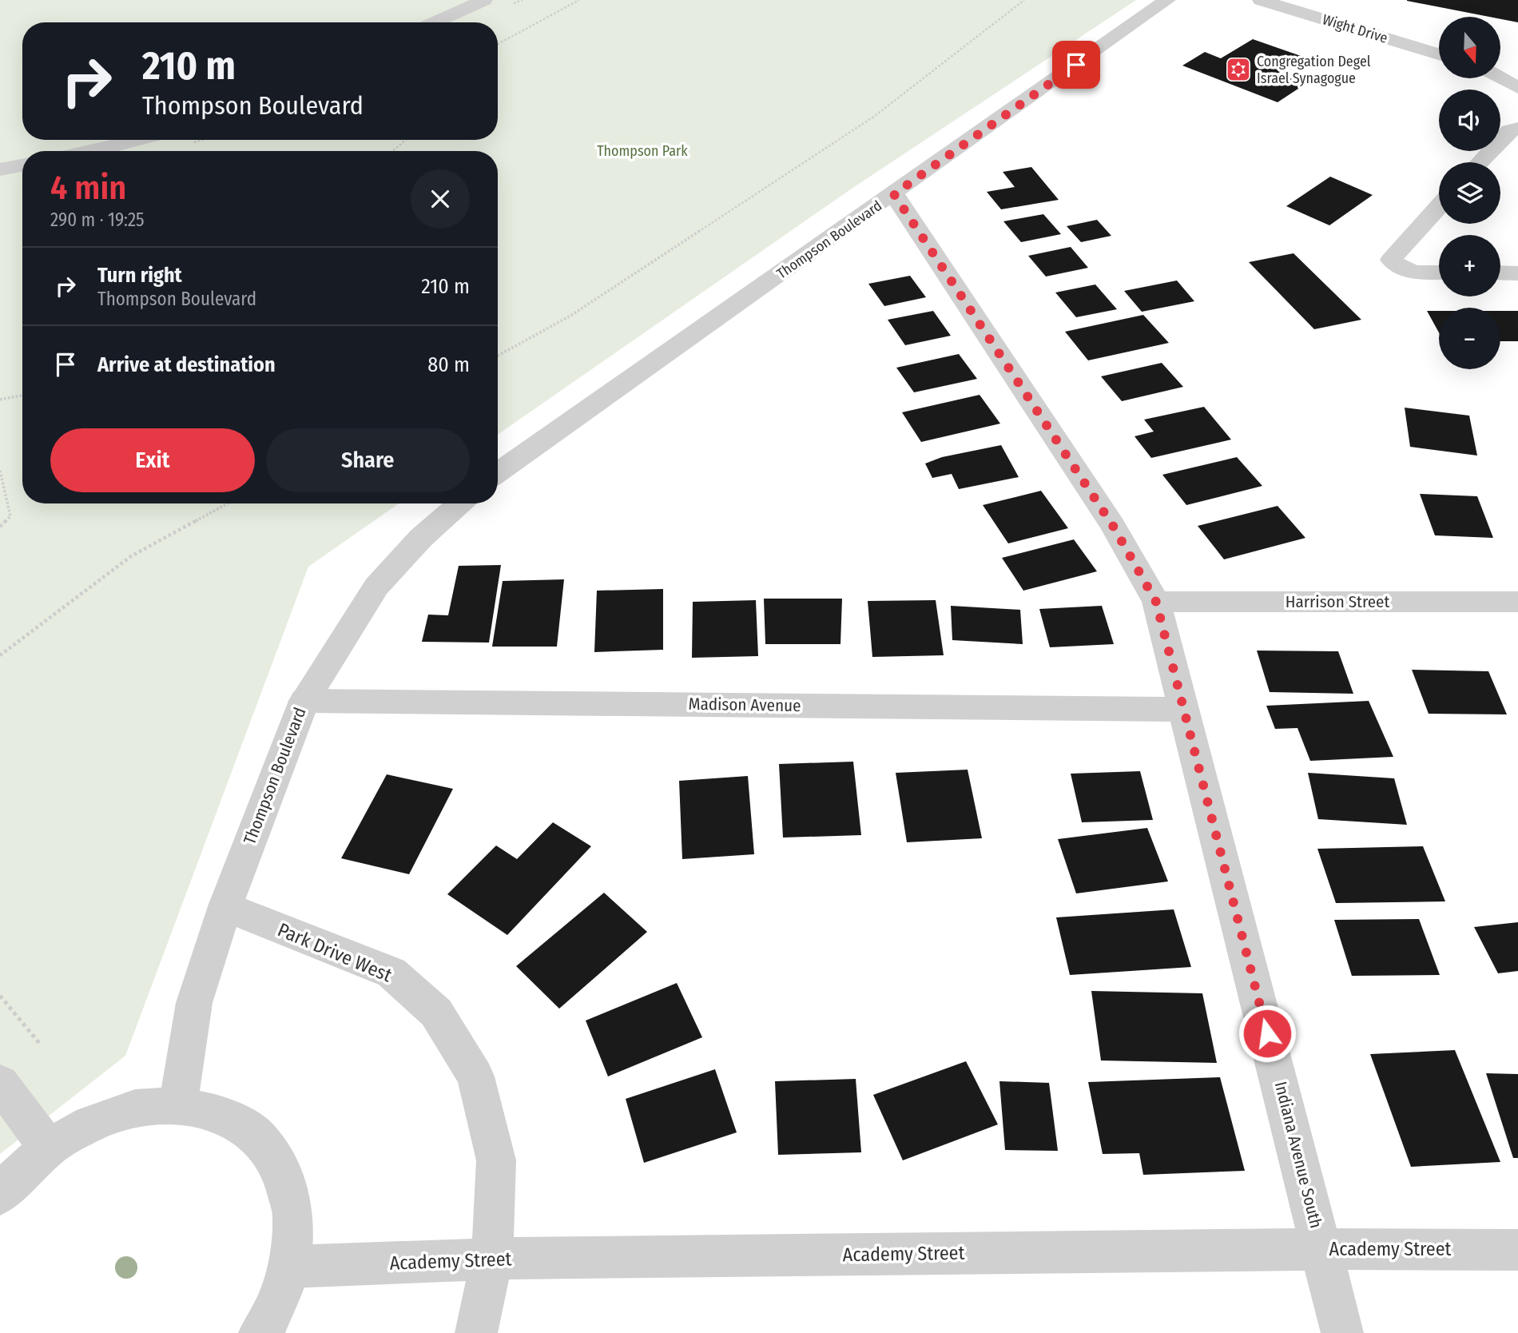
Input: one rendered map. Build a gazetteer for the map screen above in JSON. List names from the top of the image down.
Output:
{
  "streets": {
    "street": [
      "Wight Drive",
      "Thompson Boulevard",
      "Harrison Street",
      "Madison Avenue",
      "Park Drive West",
      "Indiana Avenue South",
      "Academy Street"
    ]
  },
  "crossings": [
    ["Thompson Boulevard", "Madison Avenue"],
    ["Thompson Boulevard", "Park Drive West"],
    ["Thompson Boulevard", "Indiana Avenue South"],
    ["Harrison Street", "Indiana Avenue South"],
    ["Madison Avenue", "Indiana Avenue South"],
    ["Park Drive West", "Academy Street"],
    ["Indiana Avenue South", "Academy Street"]
  ],
  "parks": ["Thompson Park"],
  "places": {
    "synagogue": ["Congregation Degel Israel Synagogue"]
  },
  "north": "bottom",
  "page": {
    "map_buttons": ["+", "−"],
    "turn": ["210 m", "Thompson Boulevard"],
    "heading": ["4 min", "290 m · 19:25"],
    "list": [
      {
        "name": "Turn right",
        "note": "Thompson Boulevard",
        "value": "210 m"
      },
      {
        "name": "Arrive at destination",
        "value": "80 m"
      }
    ],
    "buttons": ["Exit", "Share"]
  }
}
